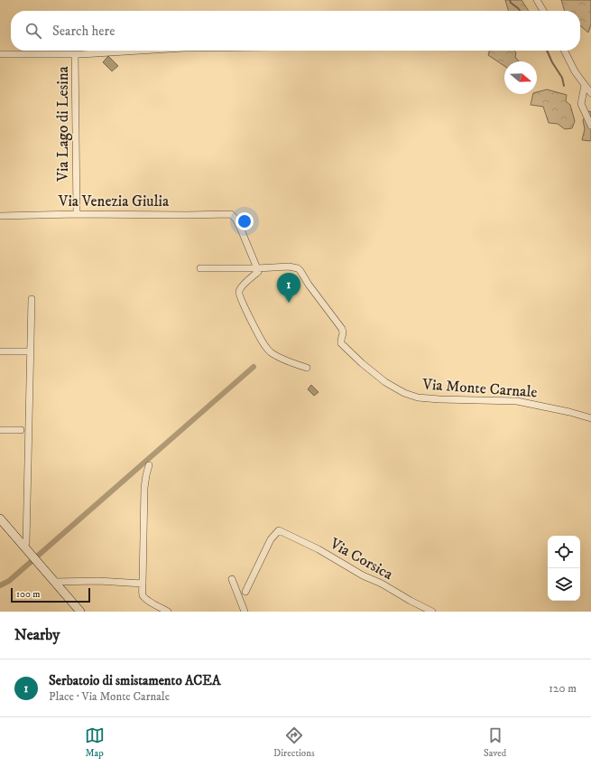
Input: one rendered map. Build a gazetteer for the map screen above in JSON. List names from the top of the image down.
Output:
{
  "streets": {
    "street": [
      "Via Lago di Lesina",
      "Via Venezia Giulia",
      "Via Monte Carnale",
      "Via Corsica"
    ]
  },
  "crossings": [
    ["Via Lago di Lesina", "Via Venezia Giulia"],
    ["Via Venezia Giulia", "Via Monte Carnale"]
  ],
  "scale_bar": "100 m",
  "north": "right",
  "page": {
    "search": "Search here",
    "pins": "1",
    "scale": "100 m",
    "heading": "Nearby",
    "list": [
      {
        "mark": "1",
        "name": "Serbatoio di smistamento ACEA",
        "note": "Place · Via Monte Carnale",
        "value": "120 m"
      }
    ],
    "nav": ["Map", "Directions", "Saved"]
  }
}
